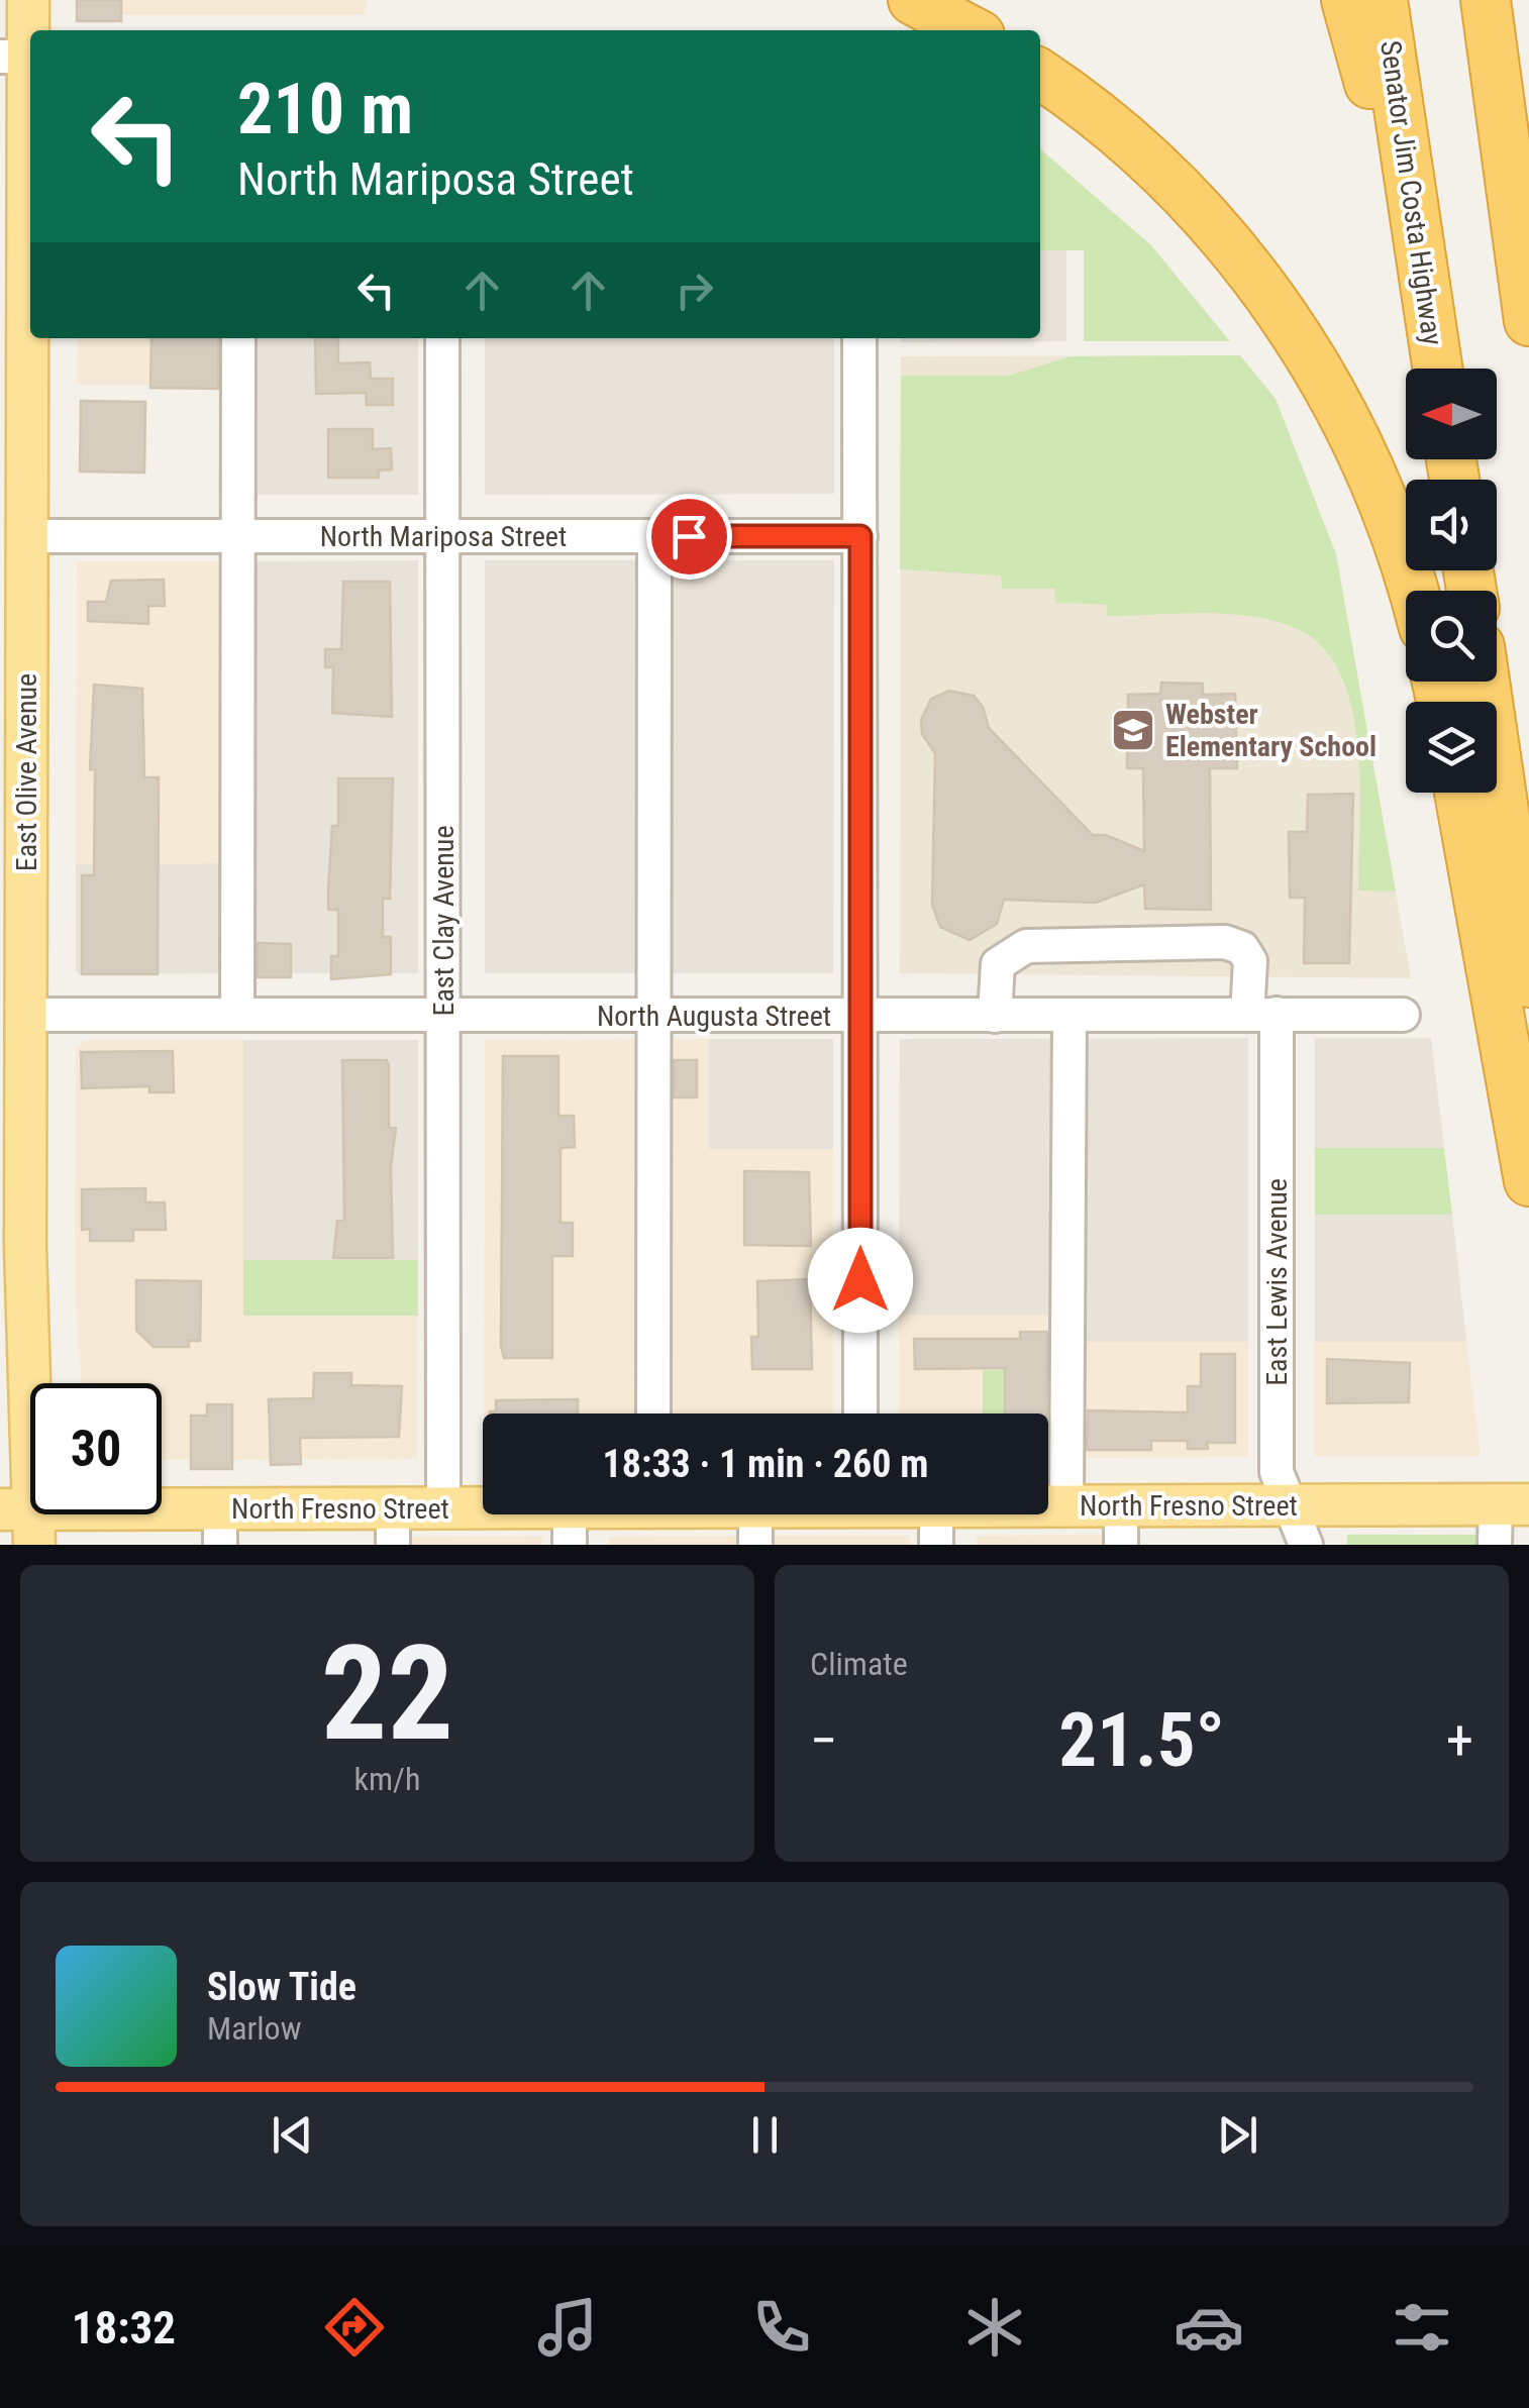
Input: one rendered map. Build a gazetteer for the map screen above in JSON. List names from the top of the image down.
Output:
{
  "streets": {
    "highway": ["Senator Jim Costa Highway"],
    "main road": ["East Olive Avenue", "North Fresno Street"],
    "street": [
      "North Mariposa Street",
      "East Clay Avenue",
      "North Augusta Street",
      "East Lewis Avenue"
    ]
  },
  "crossings": [
    ["North Mariposa Street", "East Olive Avenue"],
    ["North Mariposa Street", "East Clay Avenue"],
    ["East Olive Avenue", "North Augusta Street"],
    ["East Olive Avenue", "North Fresno Street"],
    ["East Clay Avenue", "North Augusta Street"],
    ["East Clay Avenue", "North Fresno Street"],
    ["North Augusta Street", "East Lewis Avenue"],
    ["East Lewis Avenue", "North Fresno Street"]
  ],
  "places": {
    "school or university": ["Webster Elementary School"]
  },
  "north": "left",
  "page": {
    "turn": ["210 m", "North Mariposa Street"],
    "limit": "30",
    "trip": "18:33 · 1 min · 260 m",
    "tile": [
      ["22", "km/h"],
      "Climate"
    ],
    "heat": ["−", "21.5°", "+"],
    "song": ["Slow Tide", "Marlow"],
    "tabs": "18:32"
  }
}
